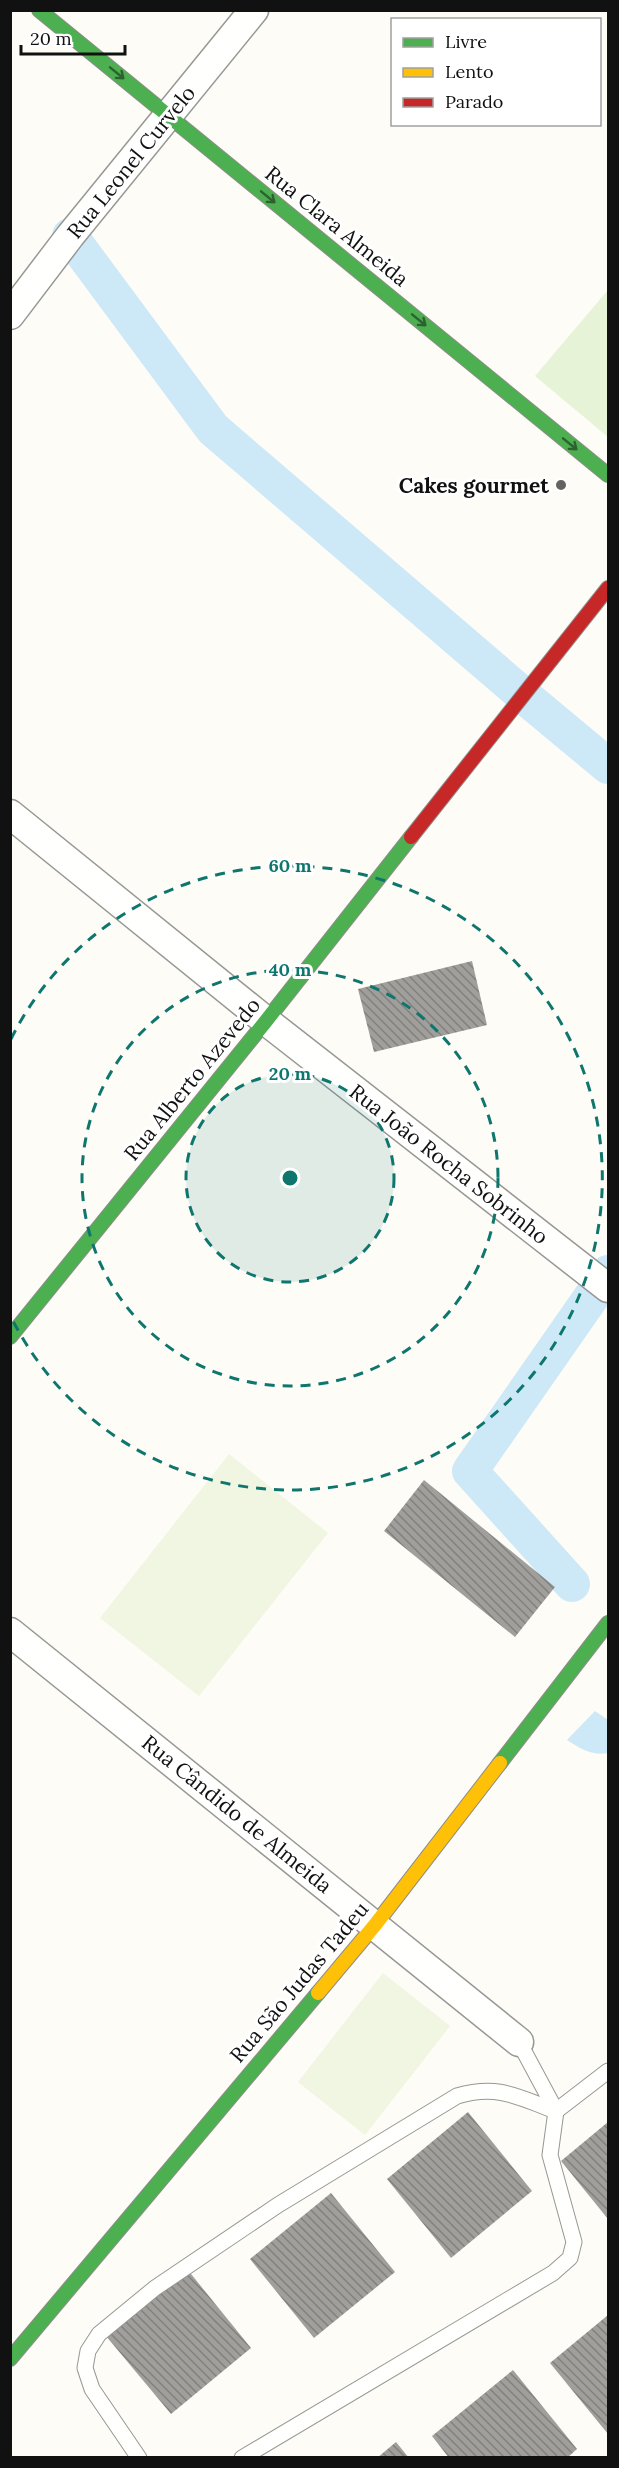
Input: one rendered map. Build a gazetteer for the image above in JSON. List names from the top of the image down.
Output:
{
  "streets": {
    "street": [
      "Rua Leonel Curvelo",
      "Rua Clara Almeida",
      "Rua Alberto Azevedo",
      "Rua João Rocha Sobrinho",
      "Rua Cândido de Almeida",
      "Rua São Judas Tadeu"
    ]
  },
  "crossings": [
    ["Rua Leonel Curvelo", "Rua Clara Almeida"],
    ["Rua Alberto Azevedo", "Rua João Rocha Sobrinho"],
    ["Rua Cândido de Almeida", "Rua São Judas Tadeu"]
  ],
  "one_way": ["Rua Clara Almeida"],
  "places": ["Cakes gourmet"],
  "legend": ["Livre", "Lento", "Parado"],
  "scale_bar": "20 m",
  "rings": ["60 m", "40 m", "20 m"]
}
